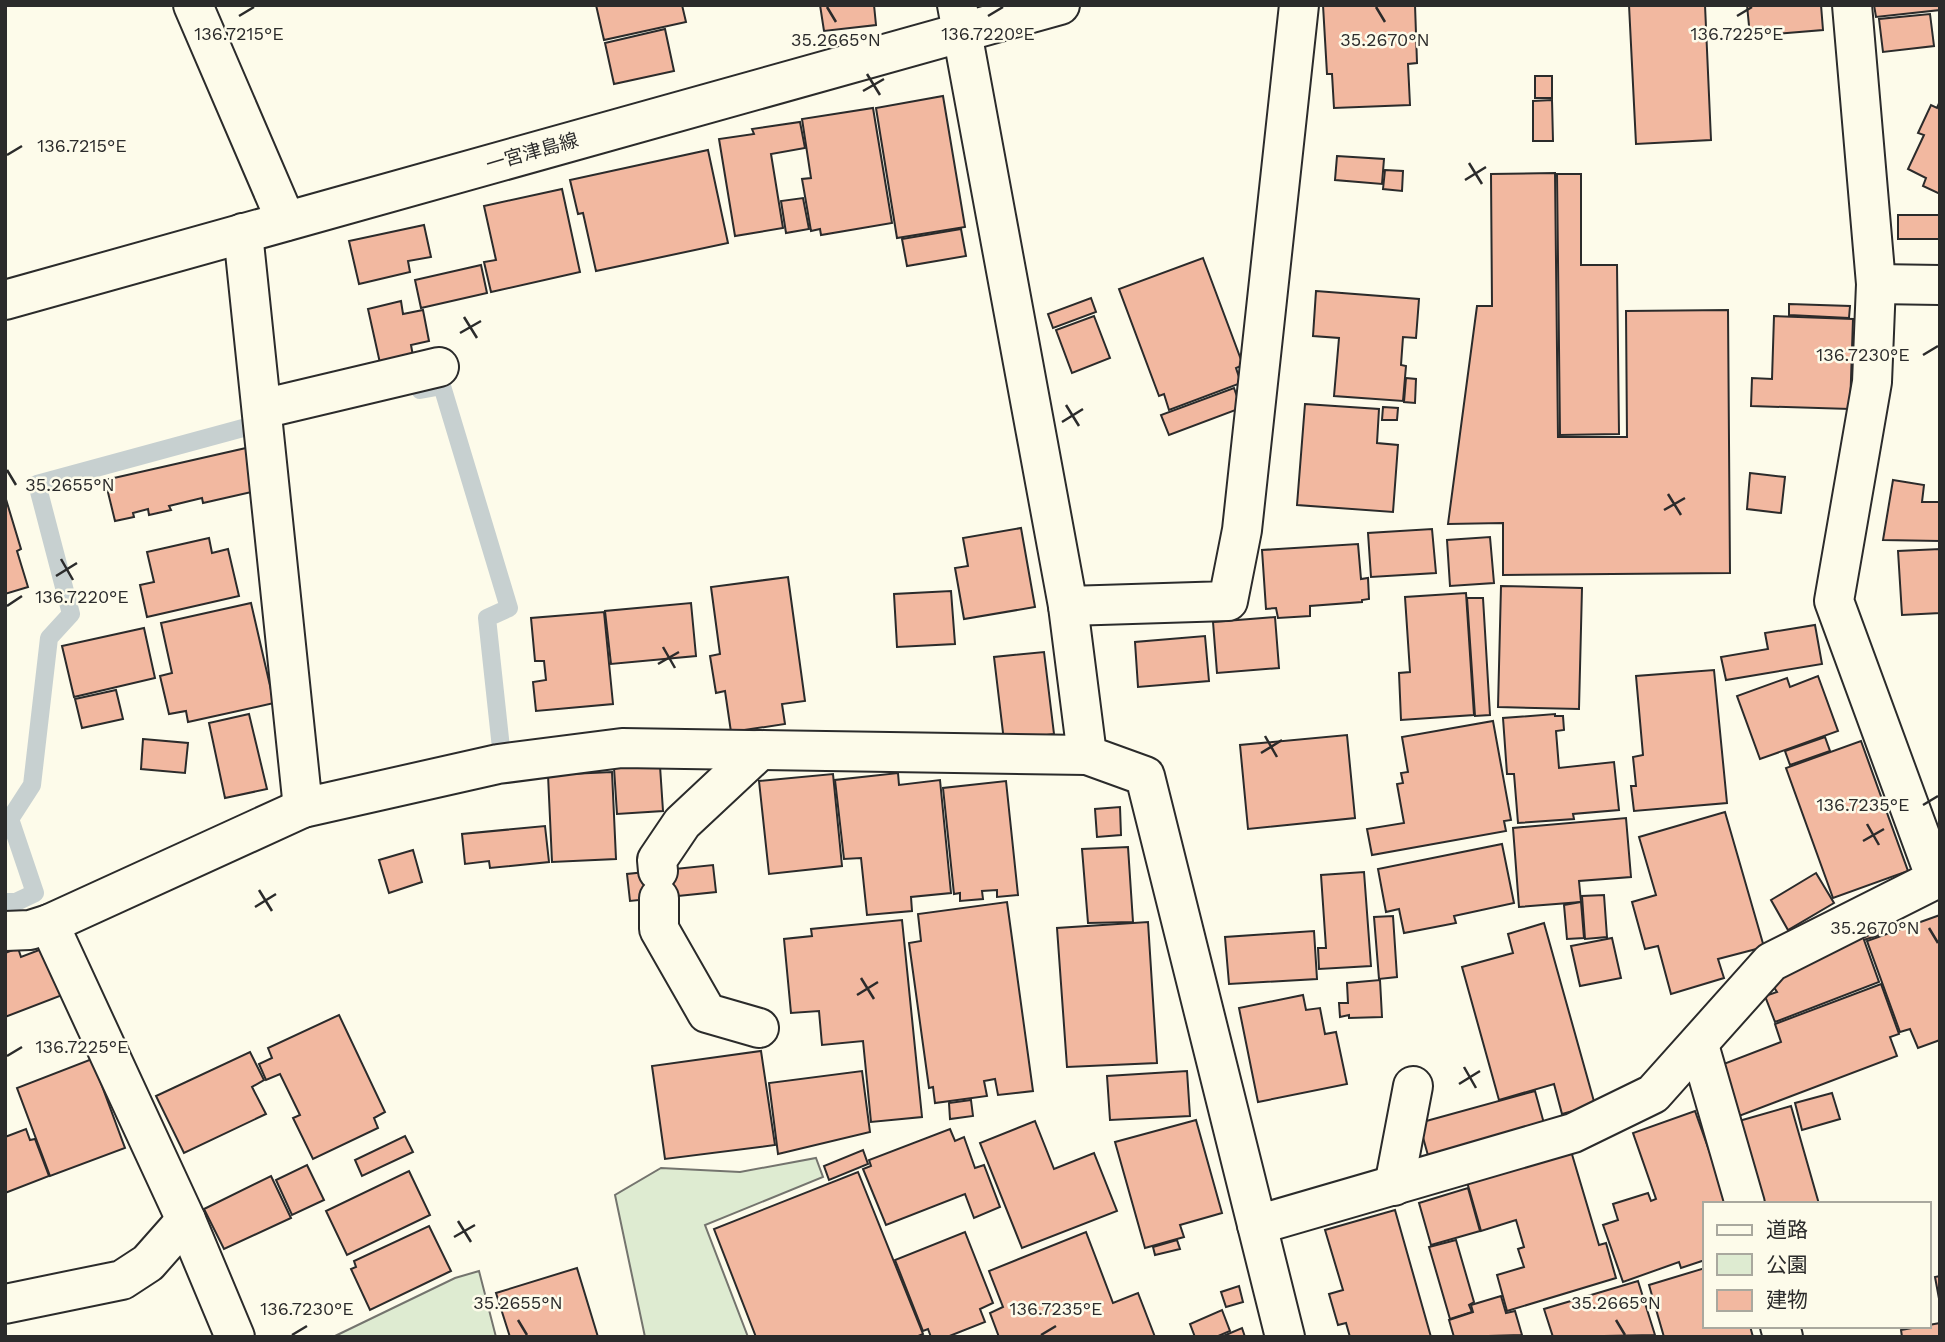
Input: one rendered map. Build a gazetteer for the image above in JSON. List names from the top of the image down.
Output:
{
  "streets": {
    "street": ["一宮津島線"]
  },
  "legend": ["道路", "公園", "建物"],
  "coordinates": [
    "136.7215°E",
    "136.7220°E",
    "136.7225°E",
    "35.2665°N",
    "35.2670°N",
    "136.7230°E",
    "35.2655°N",
    "136.7235°E"
  ]
}
